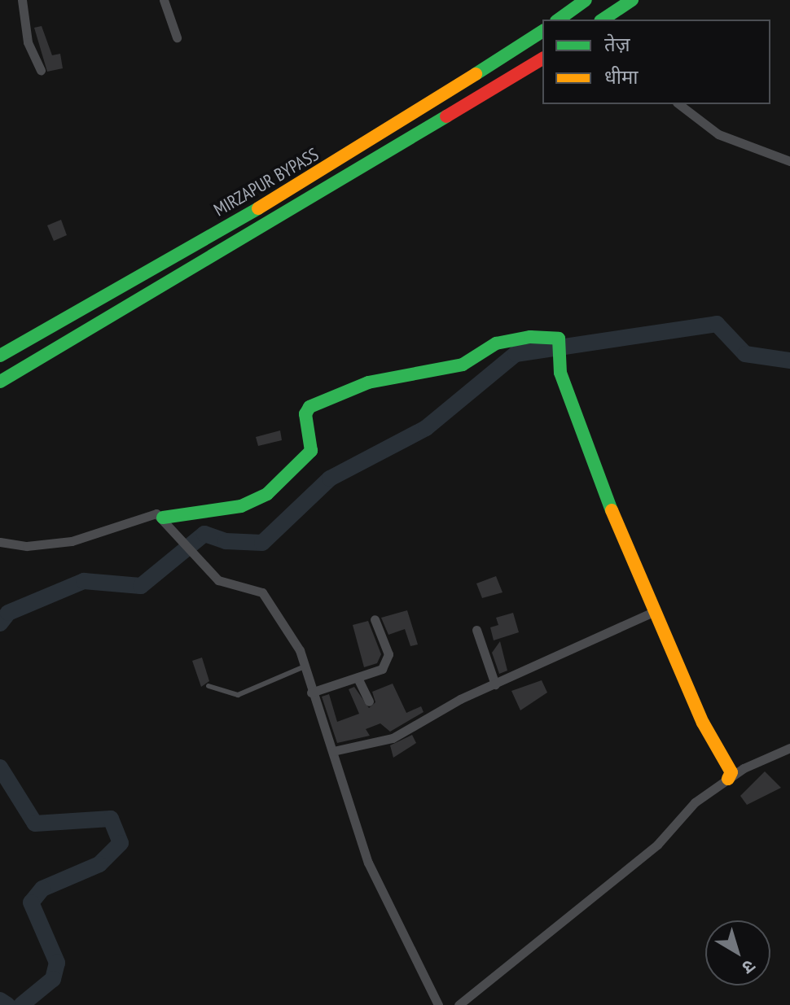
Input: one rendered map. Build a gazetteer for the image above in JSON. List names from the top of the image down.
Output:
{
  "streets": {
    "main road": ["MIRZAPUR BYPASS"]
  },
  "legend": ["तेज़", "धीमा"],
  "north": "bottom right"
}
